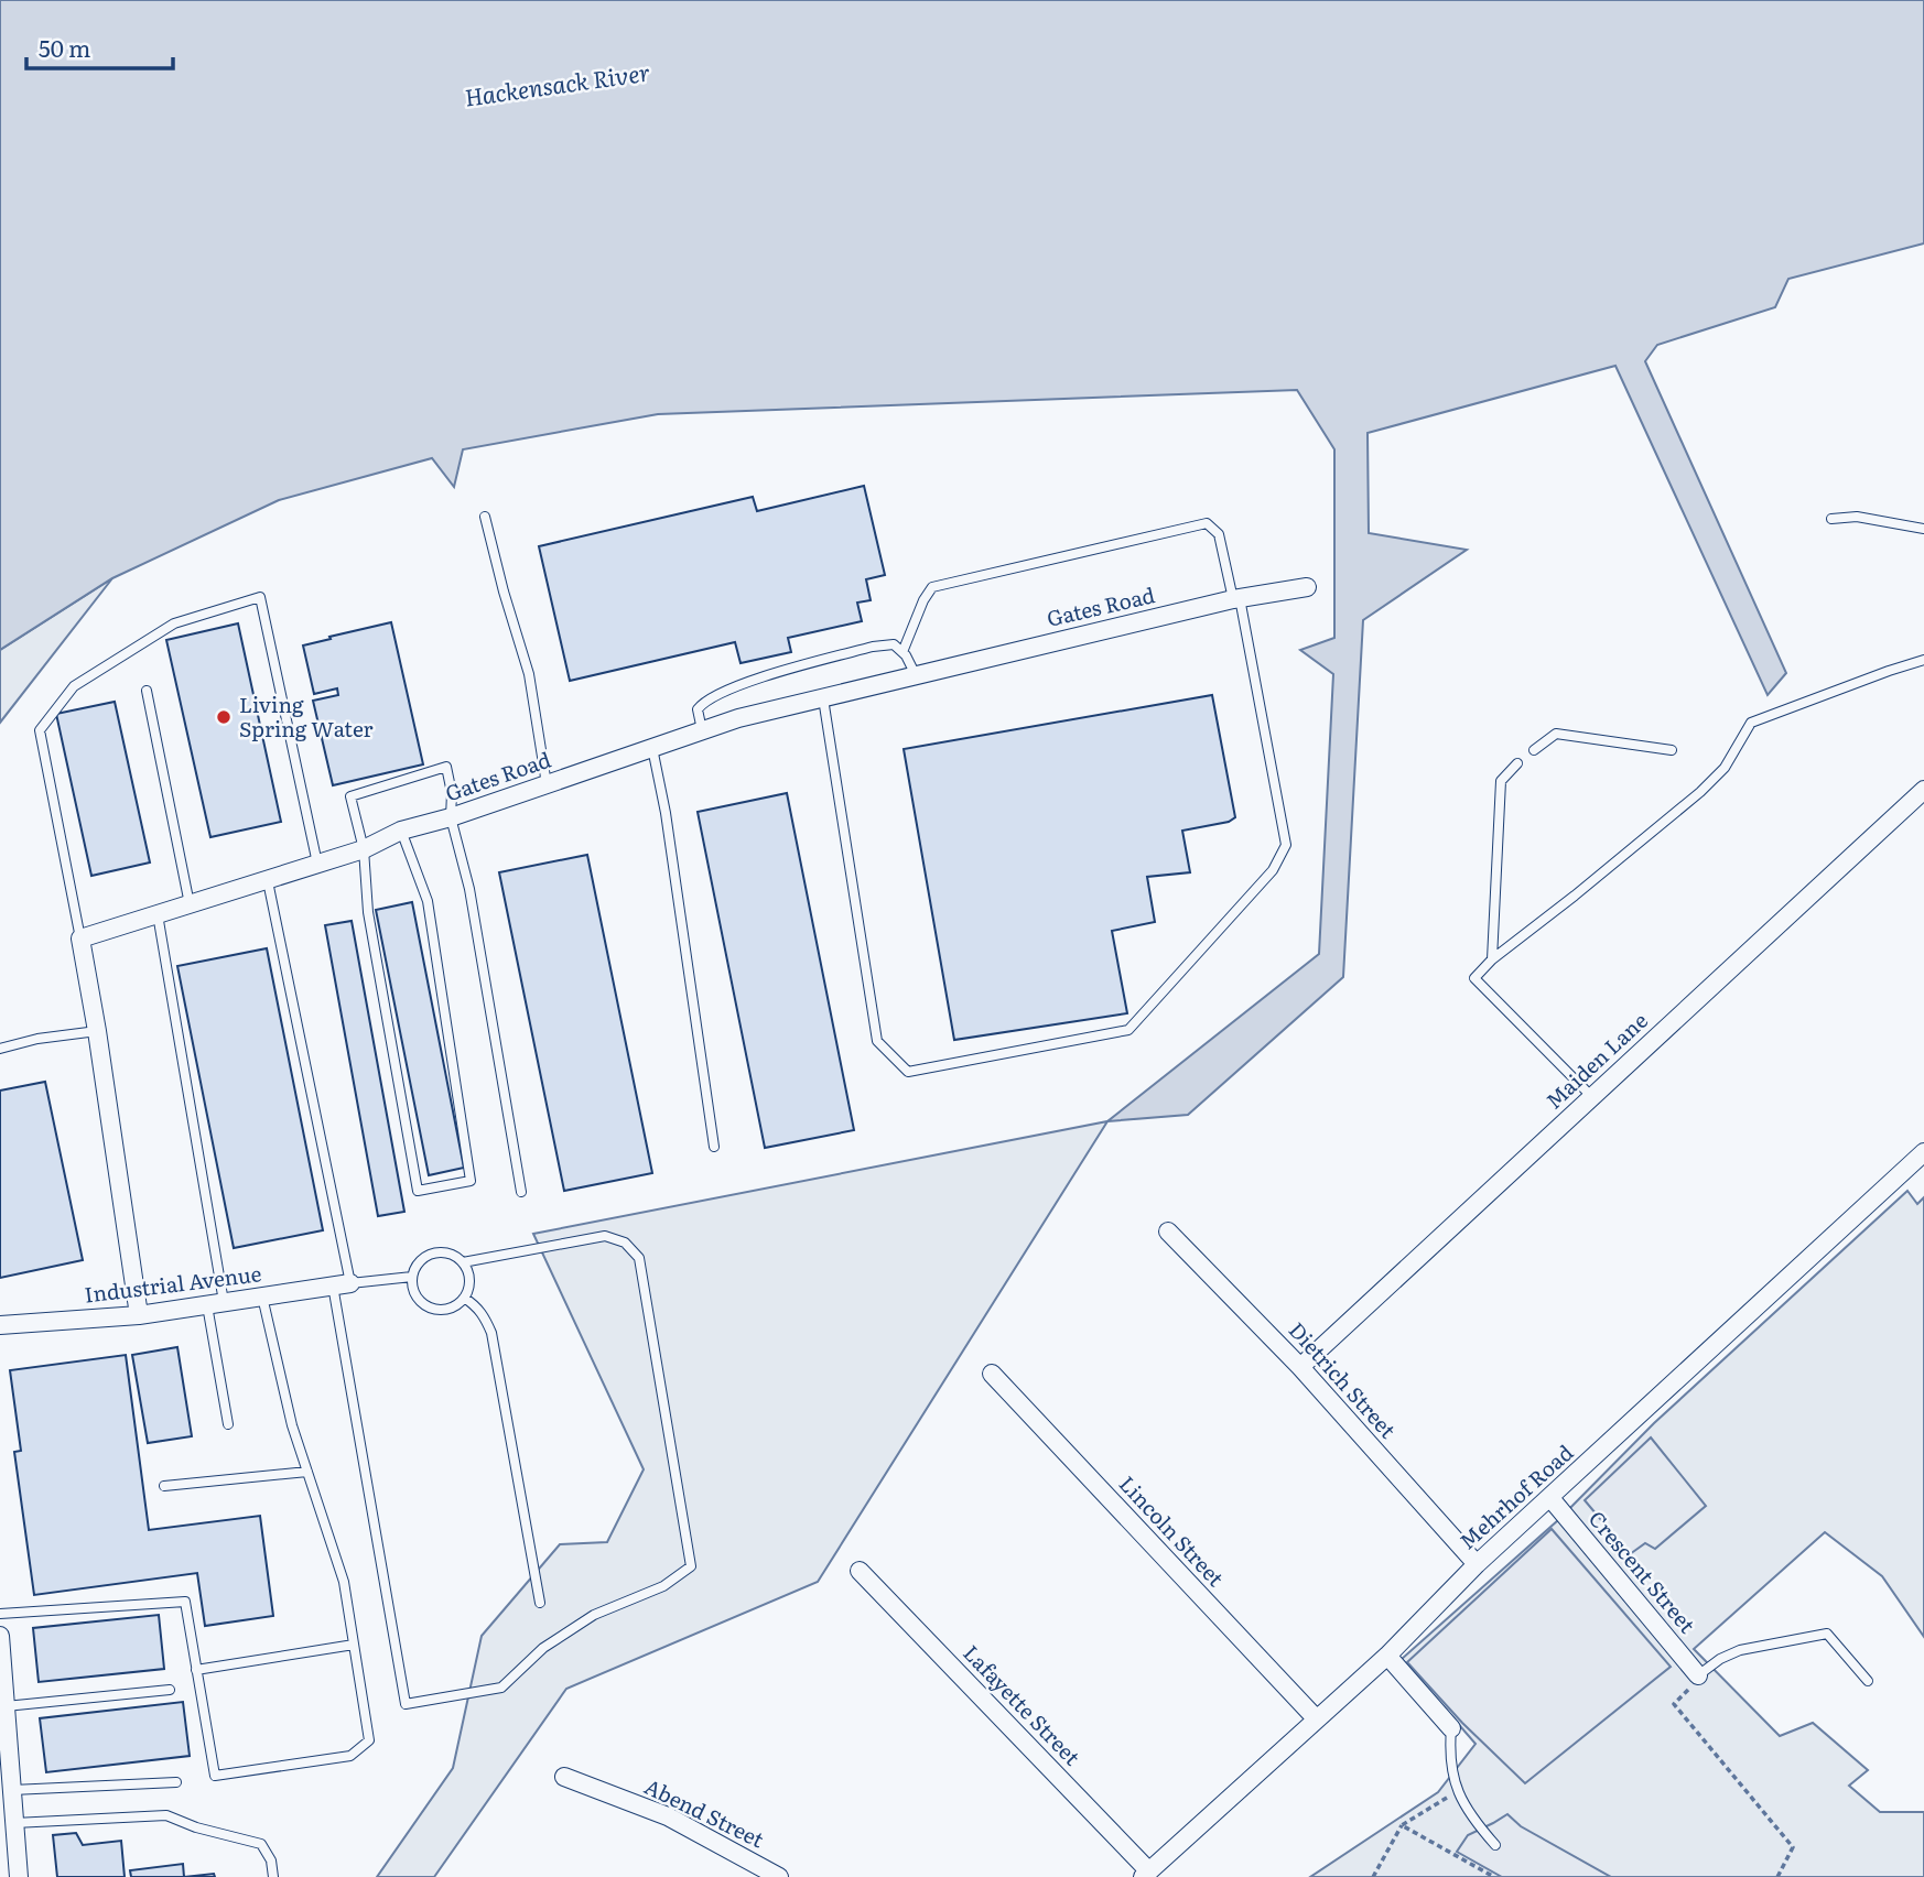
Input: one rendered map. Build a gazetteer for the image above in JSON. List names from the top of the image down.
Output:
{
  "streets": {
    "street": [
      "Gates Road",
      "Maiden Lane",
      "Industrial Avenue",
      "Dietrich Street",
      "Mehrhof Road",
      "Lincoln Street",
      "Crescent Street",
      "Lafayette Street",
      "Abend Street"
    ]
  },
  "crossings": [
    ["Maiden Lane", "Dietrich Street"],
    ["Dietrich Street", "Mehrhof Road"],
    ["Mehrhof Road", "Lincoln Street"],
    ["Mehrhof Road", "Crescent Street"],
    ["Mehrhof Road", "Lafayette Street"]
  ],
  "water": ["Hackensack River"],
  "places": ["Living Spring Water"],
  "scale_bar": "50 m"
}
